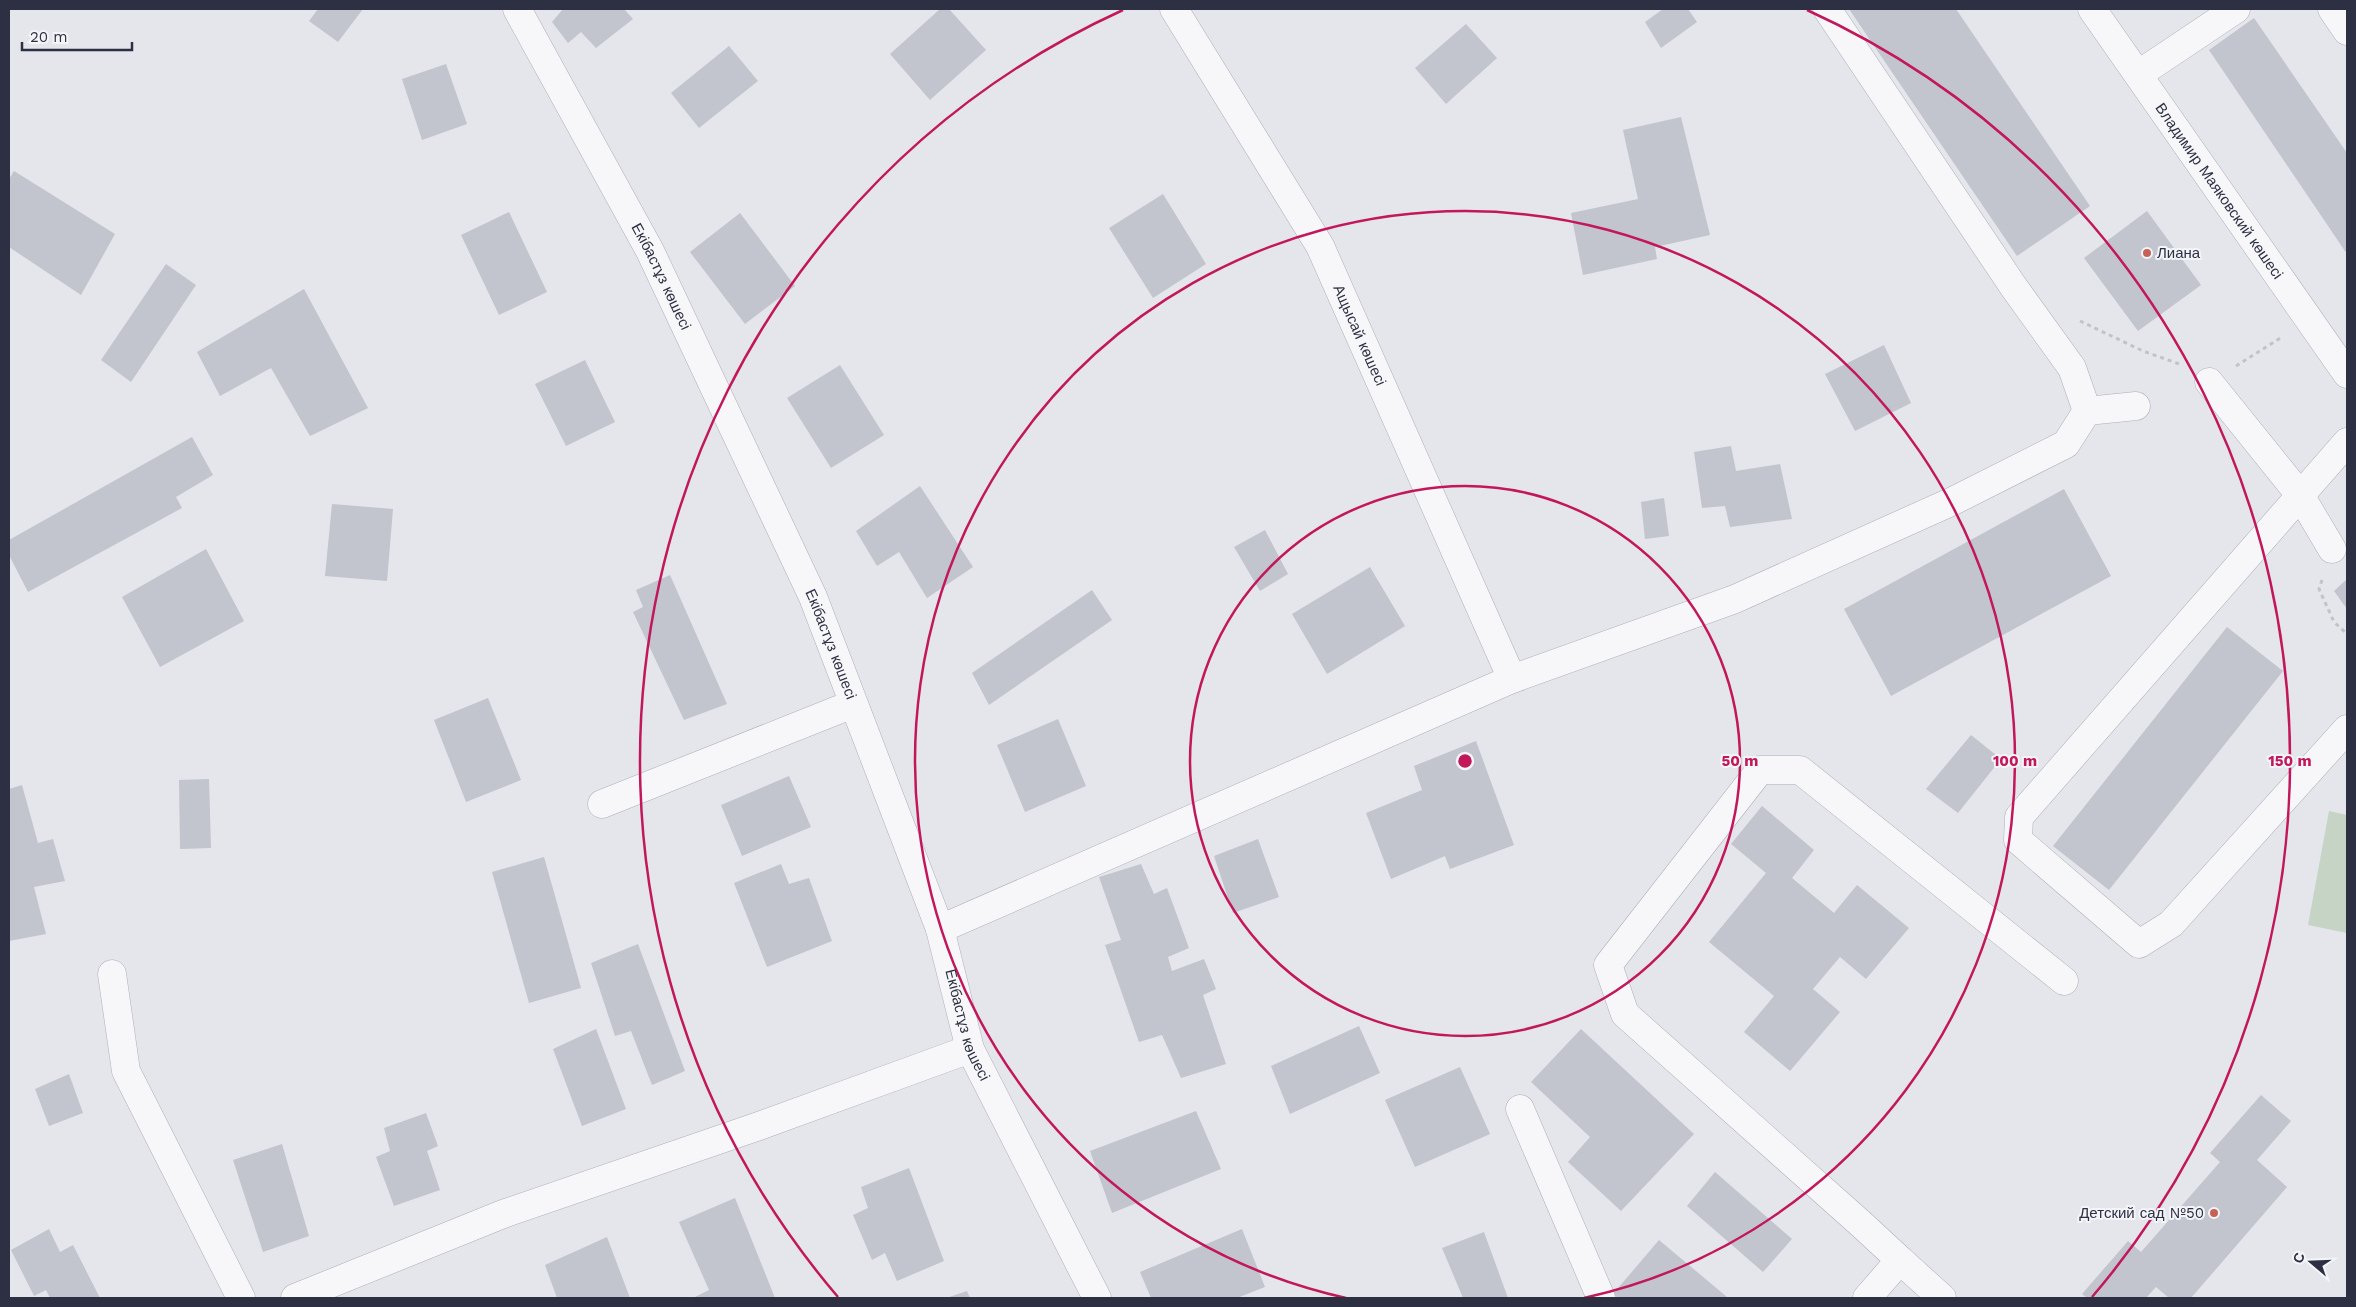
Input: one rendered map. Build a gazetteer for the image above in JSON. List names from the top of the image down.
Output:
{
  "streets": {
    "street": ["Владимир Маяковский көшесі", "Екібастұз көшесі", "Ащысай көшесі"]
  },
  "places": ["Лиана", "Детский сад №50"],
  "scale_bar": "20 m",
  "north": "left",
  "rings": ["50 m", "100 m", "150 m"]
}
